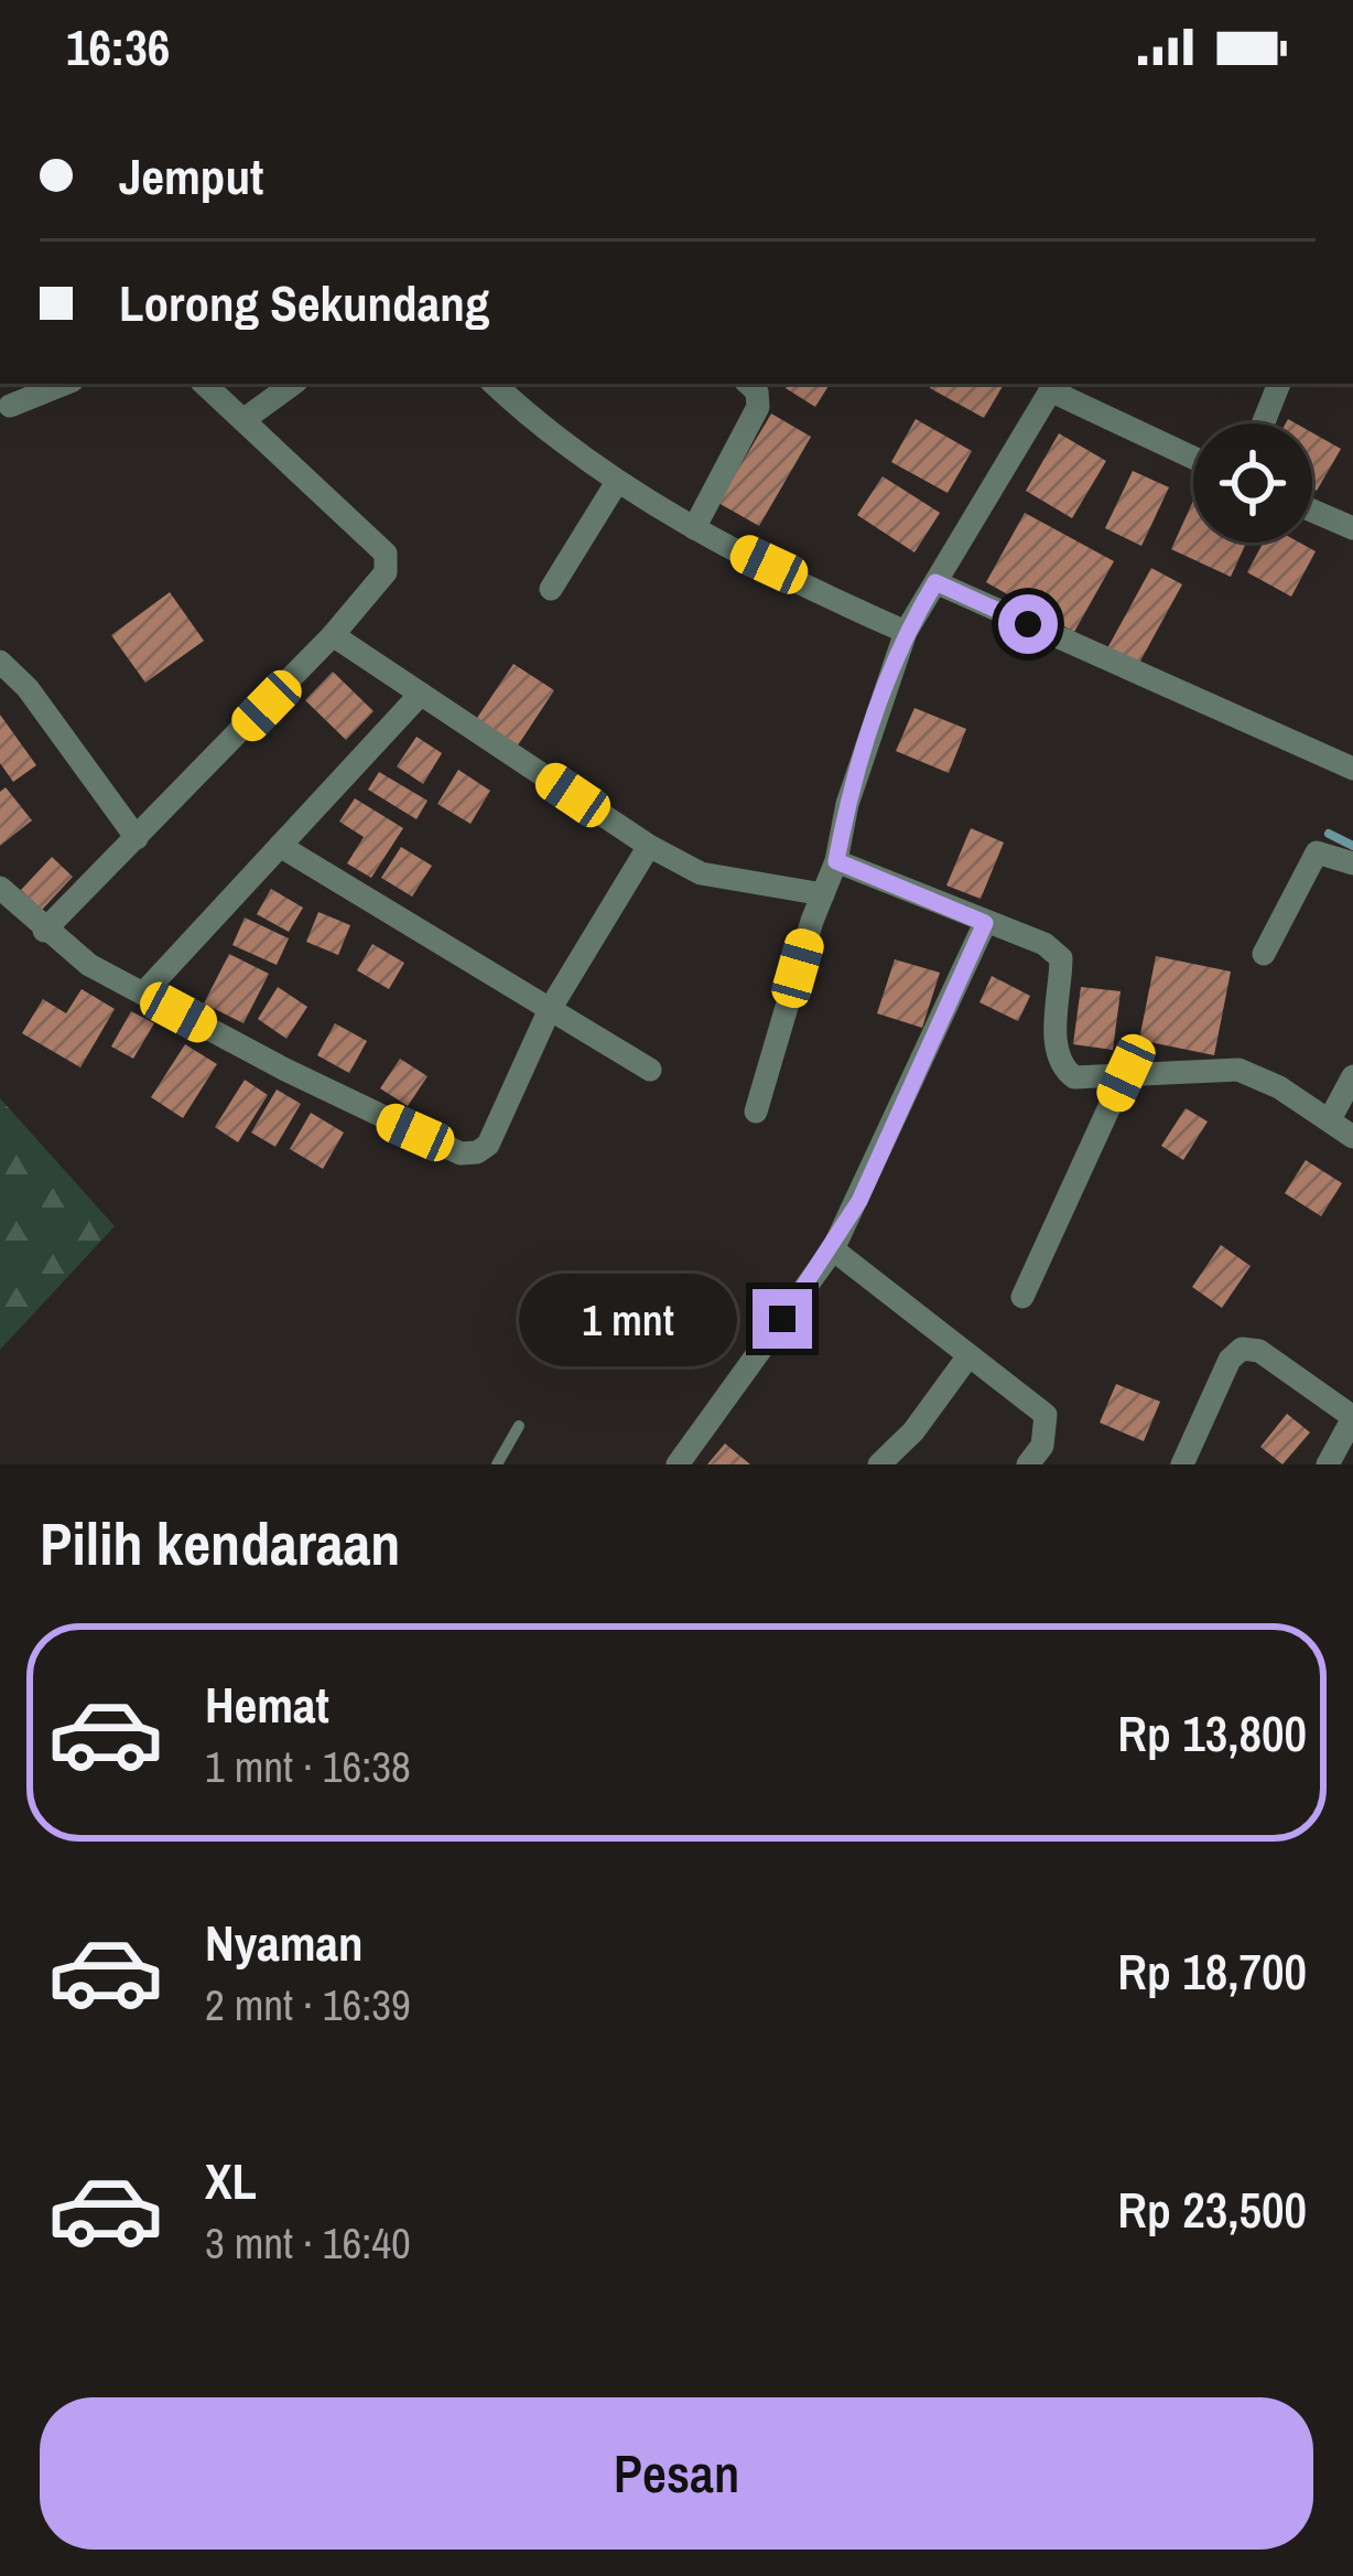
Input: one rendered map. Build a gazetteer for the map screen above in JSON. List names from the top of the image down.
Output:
{
  "page": {
    "status": "16:36",
    "banner": ["Jemput", "Lorong Sekundang"],
    "bubble": "1 mnt",
    "heading": "Pilih kendaraan",
    "list": [
      {
        "name": "Hemat",
        "note": "1 mnt · 16:38",
        "value": "Rp 13,800"
      },
      {
        "name": "Nyaman",
        "note": "2 mnt · 16:39",
        "value": "Rp 18,700"
      },
      {
        "name": "XL",
        "note": "3 mnt · 16:40",
        "value": "Rp 23,500"
      }
    ],
    "buttons": "Pesan"
  }
}
